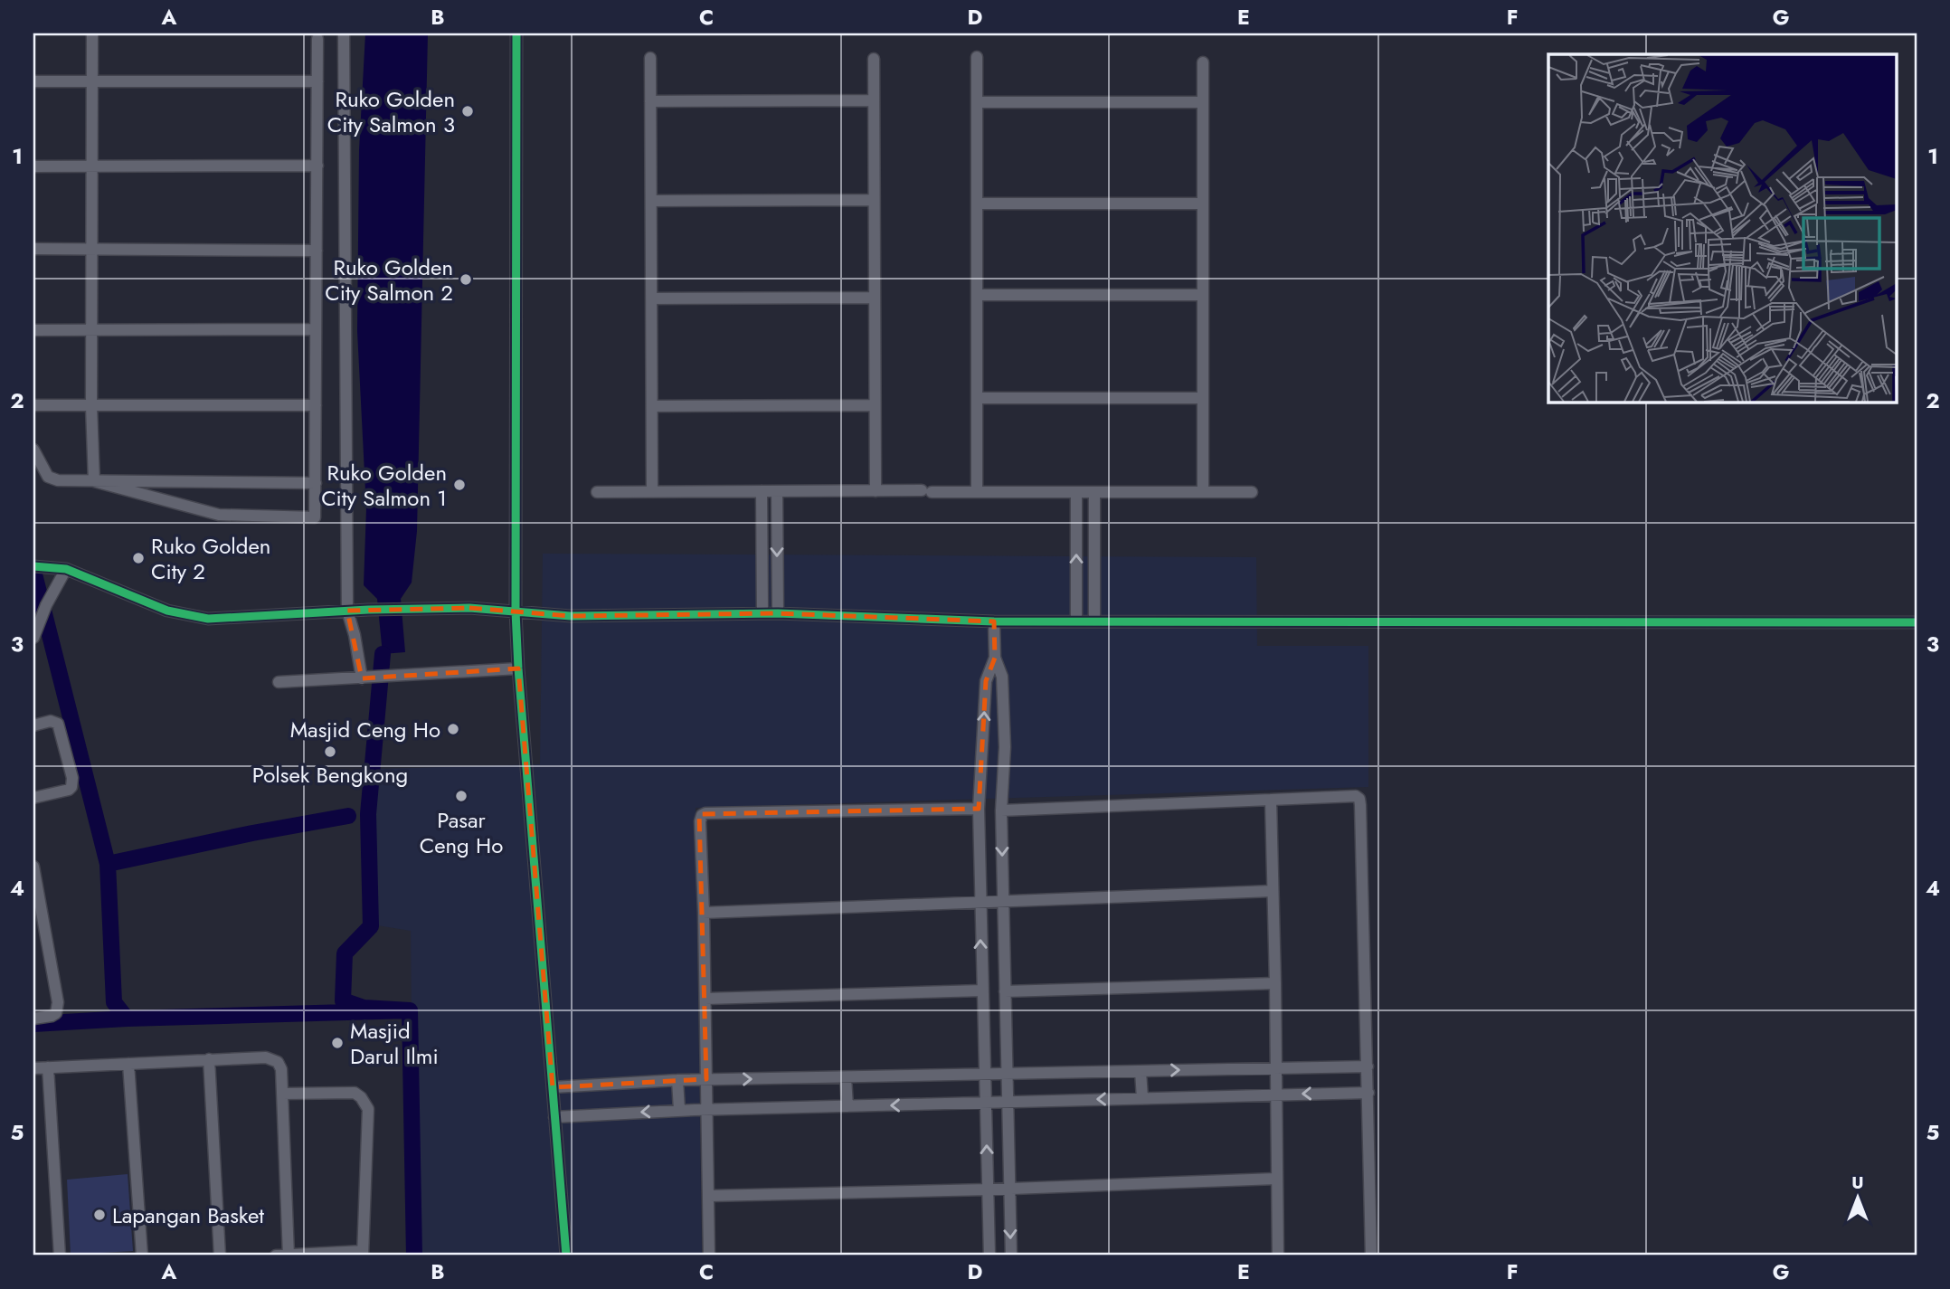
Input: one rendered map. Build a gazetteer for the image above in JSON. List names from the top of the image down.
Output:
{
  "places": [
    "Ruko Golden City Salmon 3",
    "Ruko Golden City Salmon 2",
    "Ruko Golden City Salmon 1",
    "Ruko Golden City 2",
    "Masjid Ceng Ho",
    "Polsek Bengkong",
    "Pasar Ceng Ho",
    "Masjid Darul Ilmi",
    "Lapangan Basket"
  ],
  "north": "top",
  "grid": {
    "columns": [
      "A",
      "B",
      "C",
      "D",
      "E",
      "F",
      "G"
    ],
    "rows": [
      "1",
      "2",
      "3",
      "4",
      "5"
    ]
  }
}
